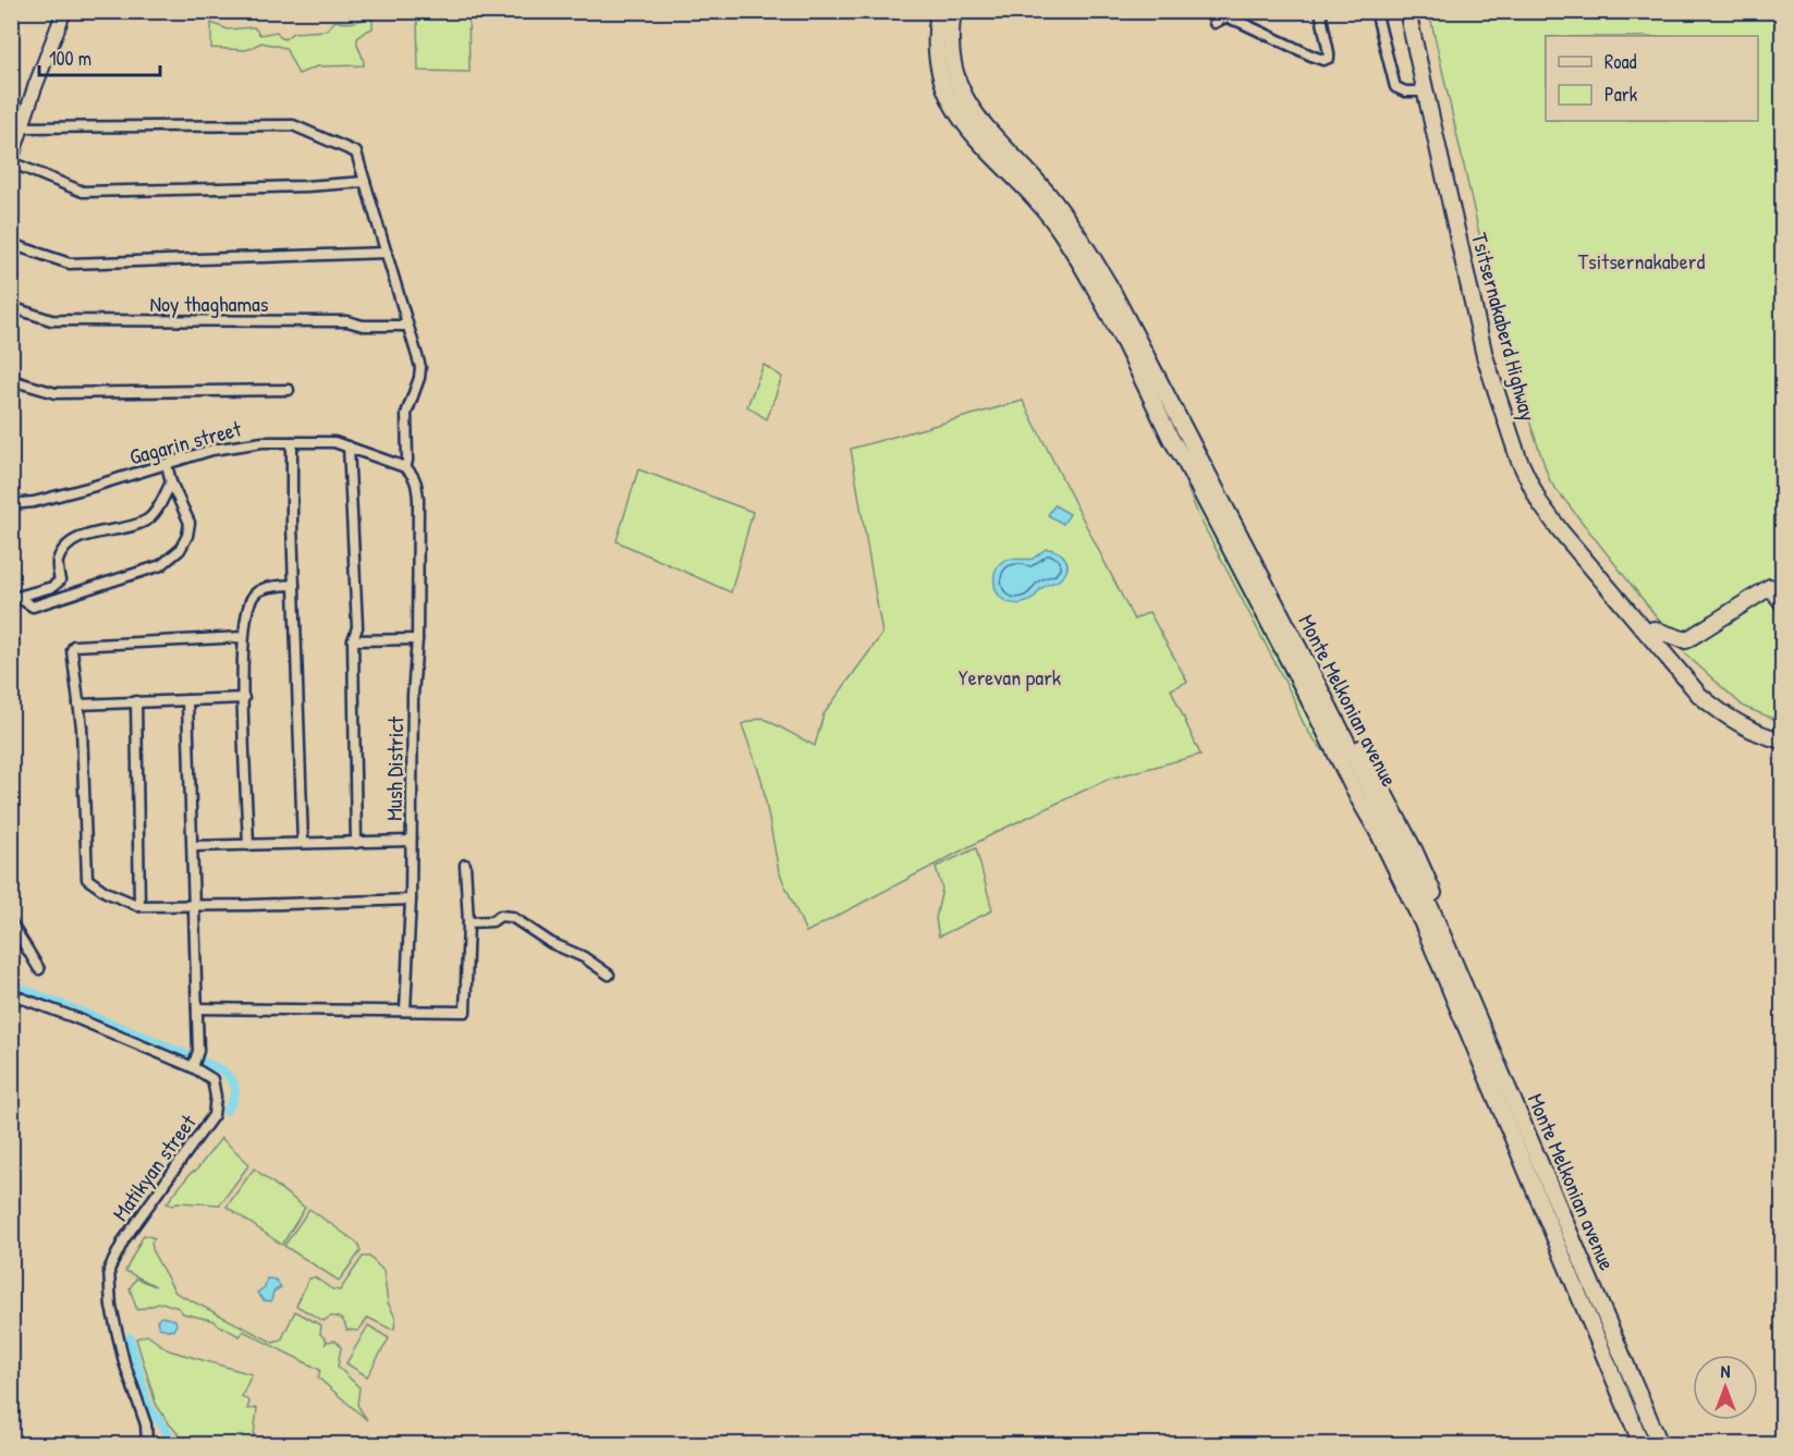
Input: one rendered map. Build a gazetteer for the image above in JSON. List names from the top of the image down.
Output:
{
  "streets": {
    "main road": ["Tsitsernakaberd Highway", "Monte Melkonian avenue"],
    "street": [
      "Noy thaghamas",
      "Gagarin street",
      "Mush District",
      "Matikyan street"
    ]
  },
  "crossings": [
    ["Gagarin street", "Mush District"]
  ],
  "parks": ["Tsitsernakaberd", "Yerevan park"],
  "legend": ["Road", "Park"],
  "scale_bar": "100 m",
  "north": "top"
}
